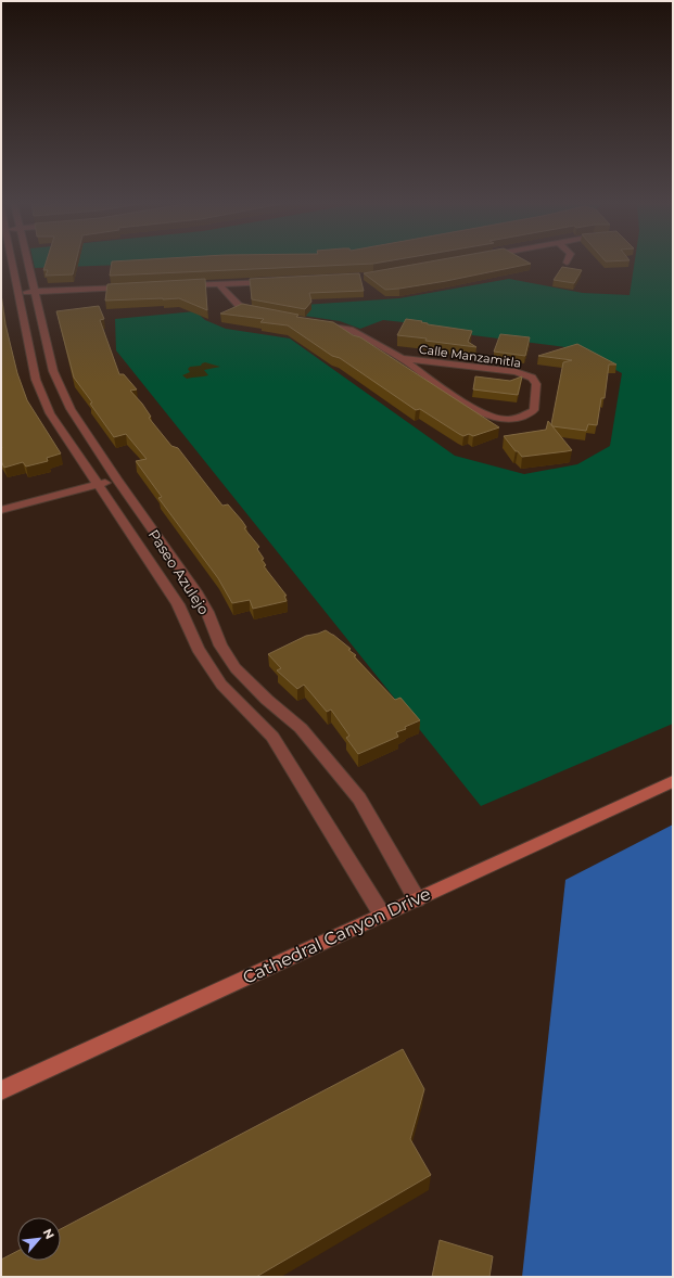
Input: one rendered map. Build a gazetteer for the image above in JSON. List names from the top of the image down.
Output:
{
  "streets": {
    "street": ["Calle Manzamitla", "Paseo Azulejo", "Cathedral Canyon Drive"]
  },
  "crossings": [
    ["Paseo Azulejo", "Cathedral Canyon Drive"]
  ],
  "north": "top right"
}
